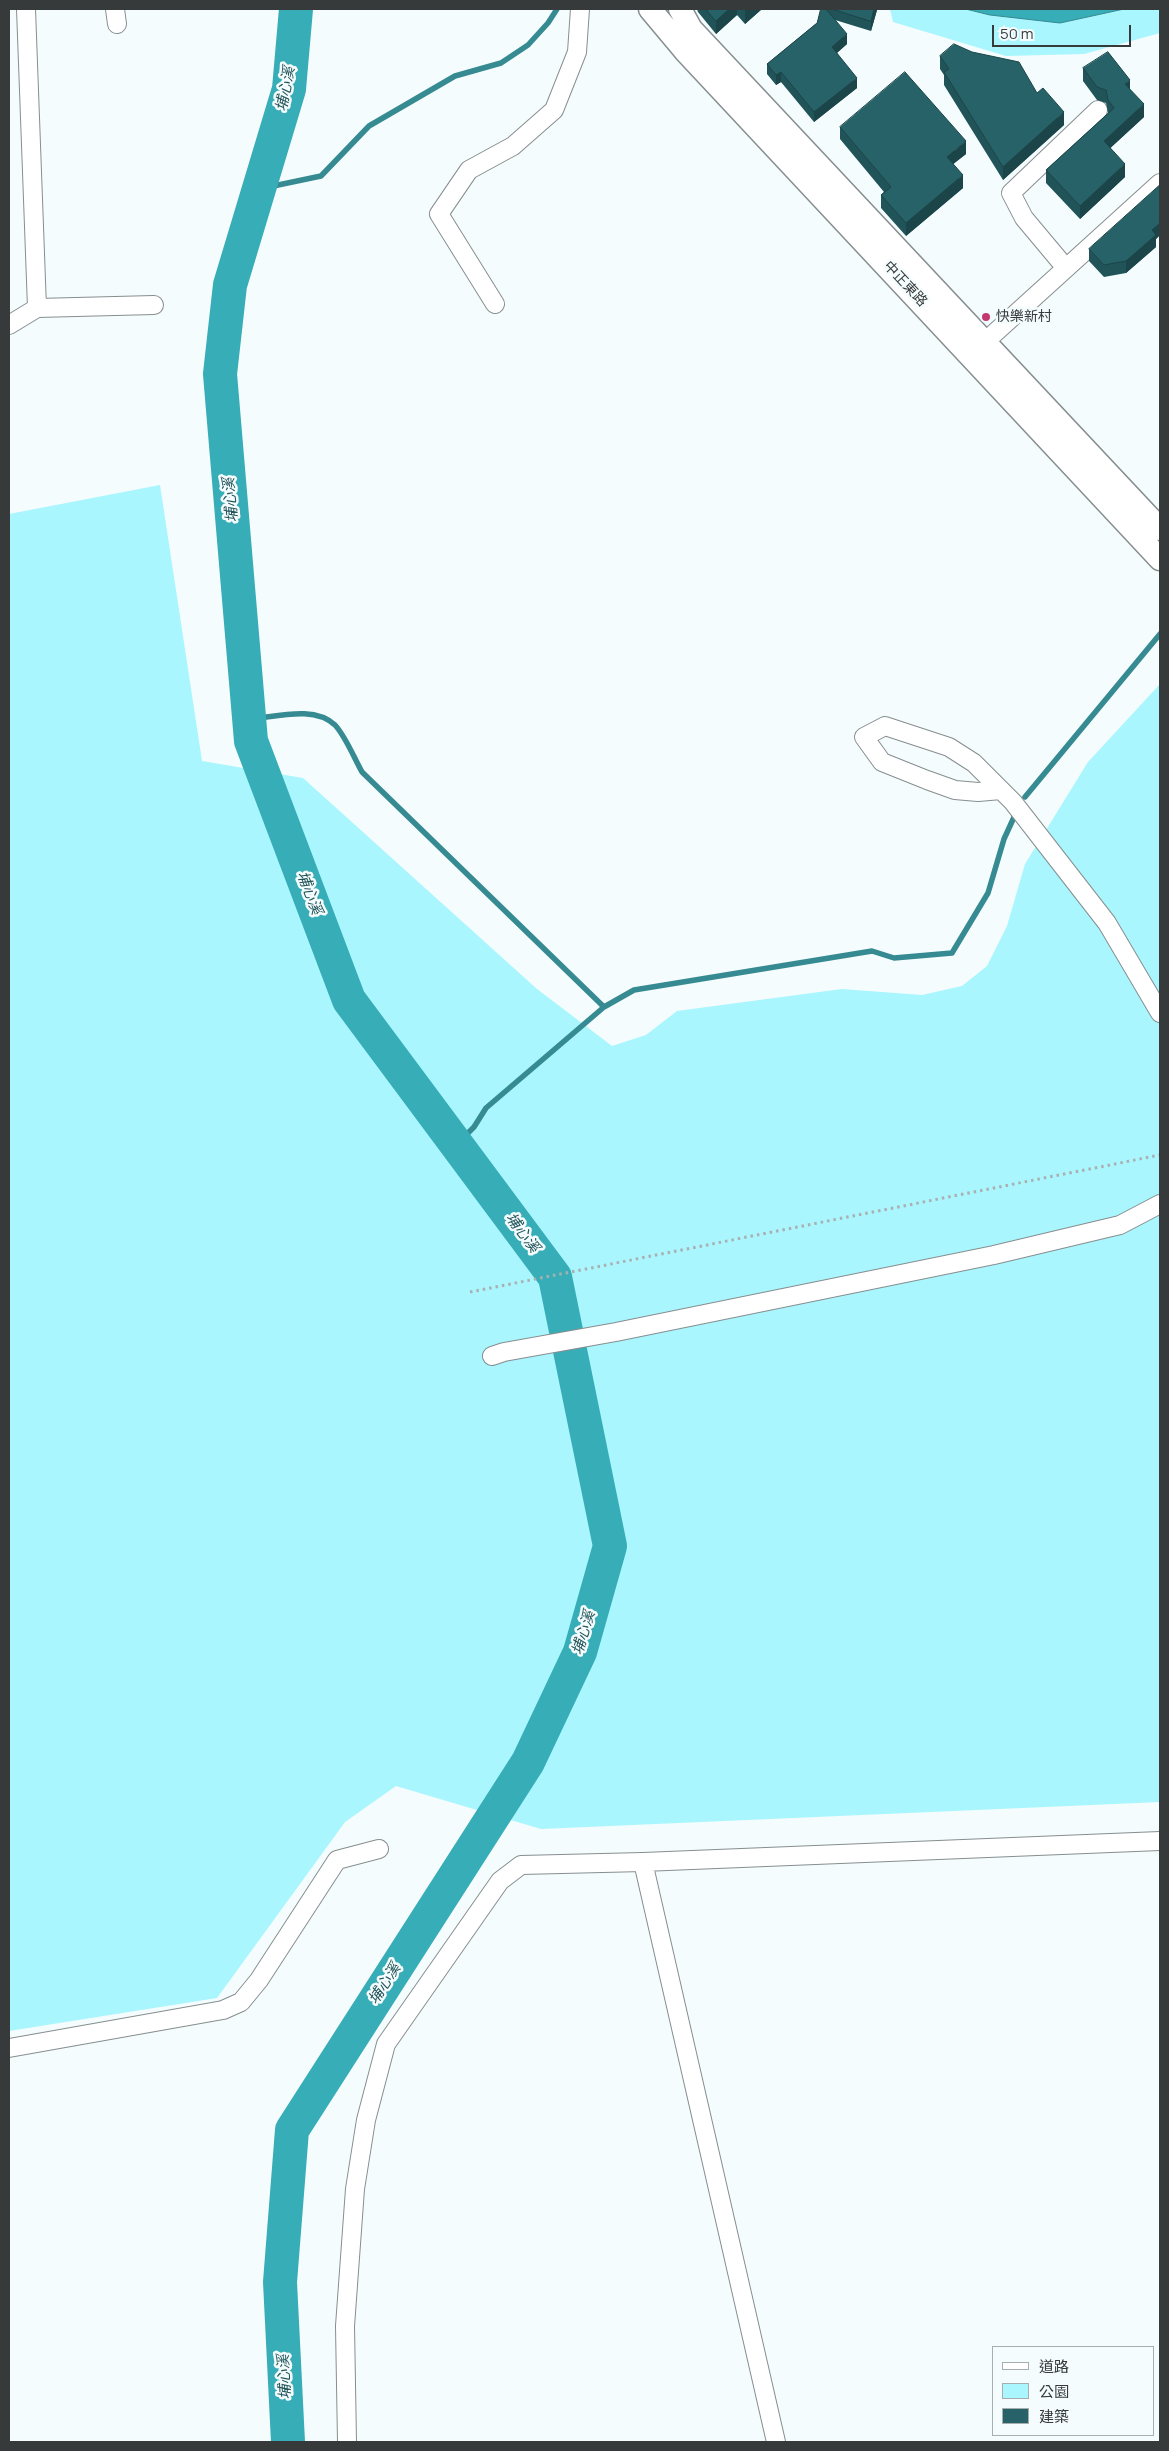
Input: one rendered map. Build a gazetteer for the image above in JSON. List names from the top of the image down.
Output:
{
  "streets": {
    "main road": ["中正東路"]
  },
  "water": ["埔心溪"],
  "places": ["快樂新村"],
  "legend": ["道路", "公園", "建築"],
  "scale_bar": "50 m"
}
